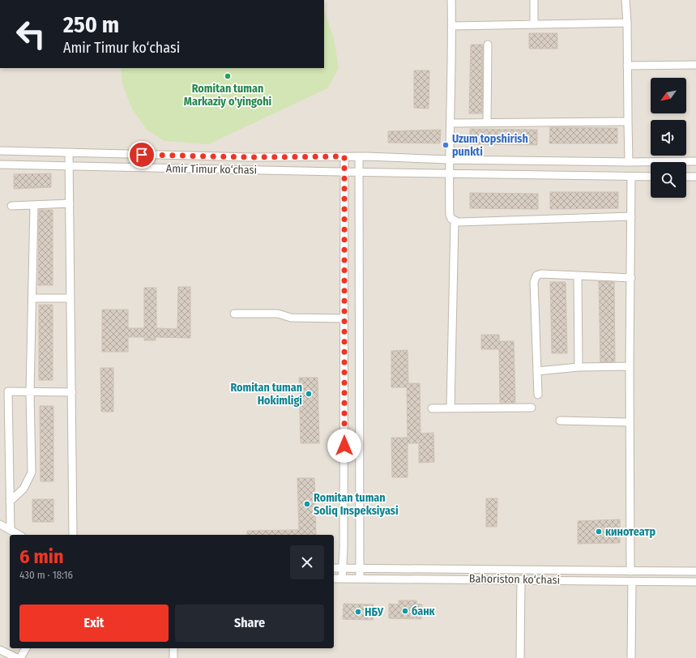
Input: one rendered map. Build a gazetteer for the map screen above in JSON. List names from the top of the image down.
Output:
{
  "streets": {
    "street": ["Amir Timur ko‘chasi", "Bahoriston ko‘chasi"]
  },
  "places": [
    "Romitan tuman Markaziy o'yingohi",
    "Uzum topshirish punkti",
    "Romitan tuman Hokimligi",
    "Romitan tuman Soliq Inspeksiyasi",
    "кинотеатр",
    "банк",
    "НБУ"
  ],
  "north": "bottom left",
  "page": {
    "turn": ["250 m", "Amir Timur ko‘chasi"],
    "heading": ["6 min", "430 m · 18:16"],
    "buttons": ["Exit", "Share"]
  }
}
